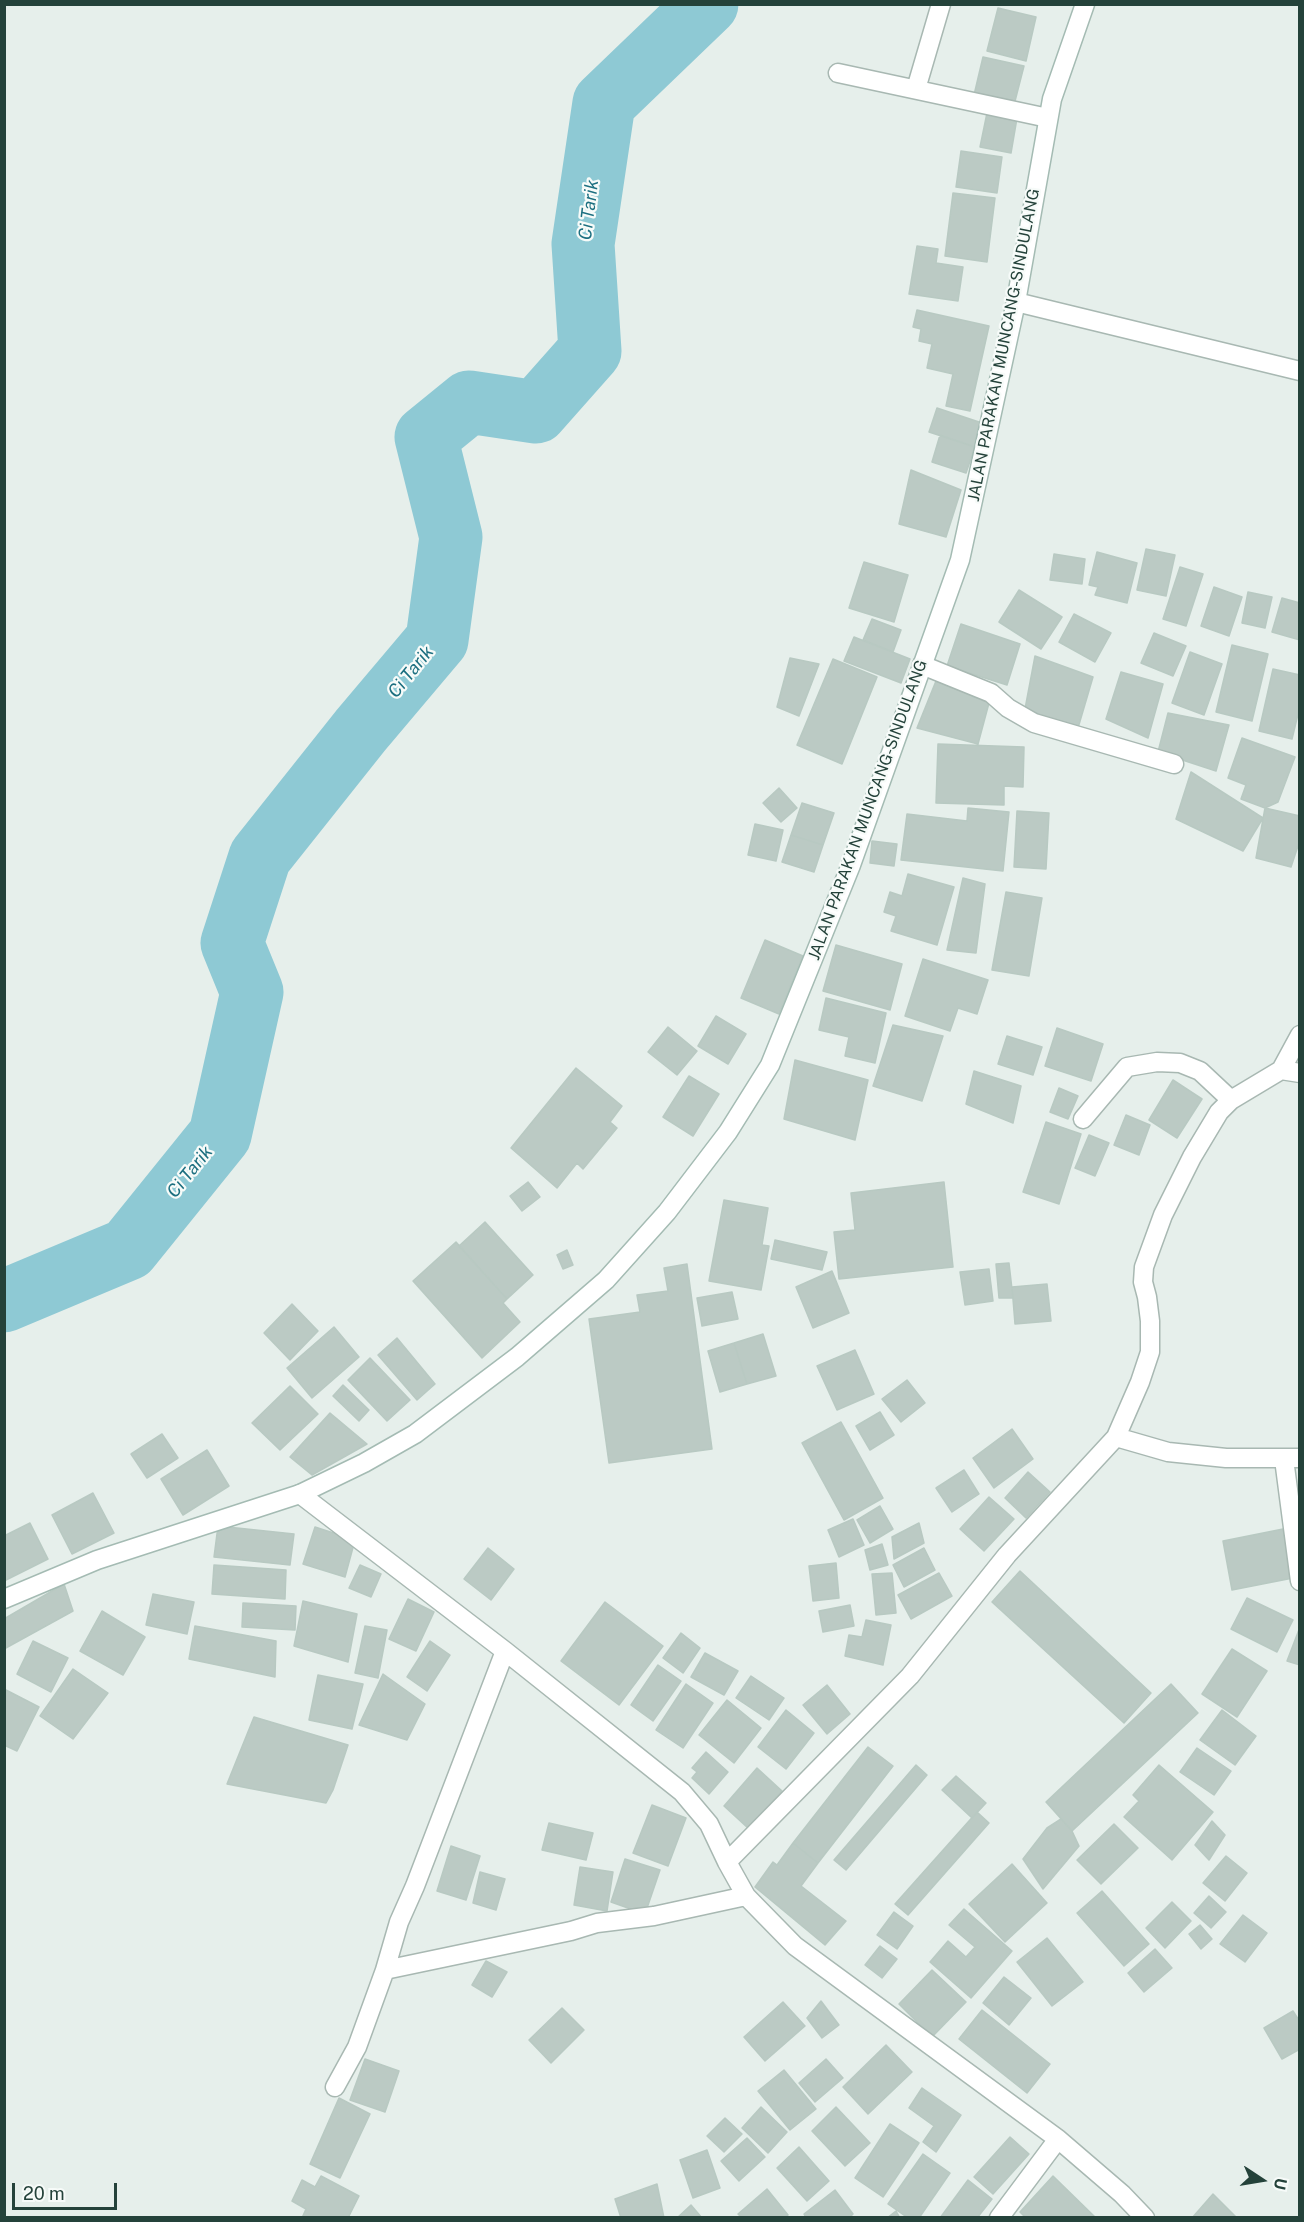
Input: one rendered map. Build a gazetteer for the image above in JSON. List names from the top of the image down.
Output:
{
  "streets": {
    "street": ["JALAN PARAKAN MUNCANG-SINDULANG"]
  },
  "water": ["Ci Tarik"],
  "scale_bar": "20 m",
  "north": "right"
}
